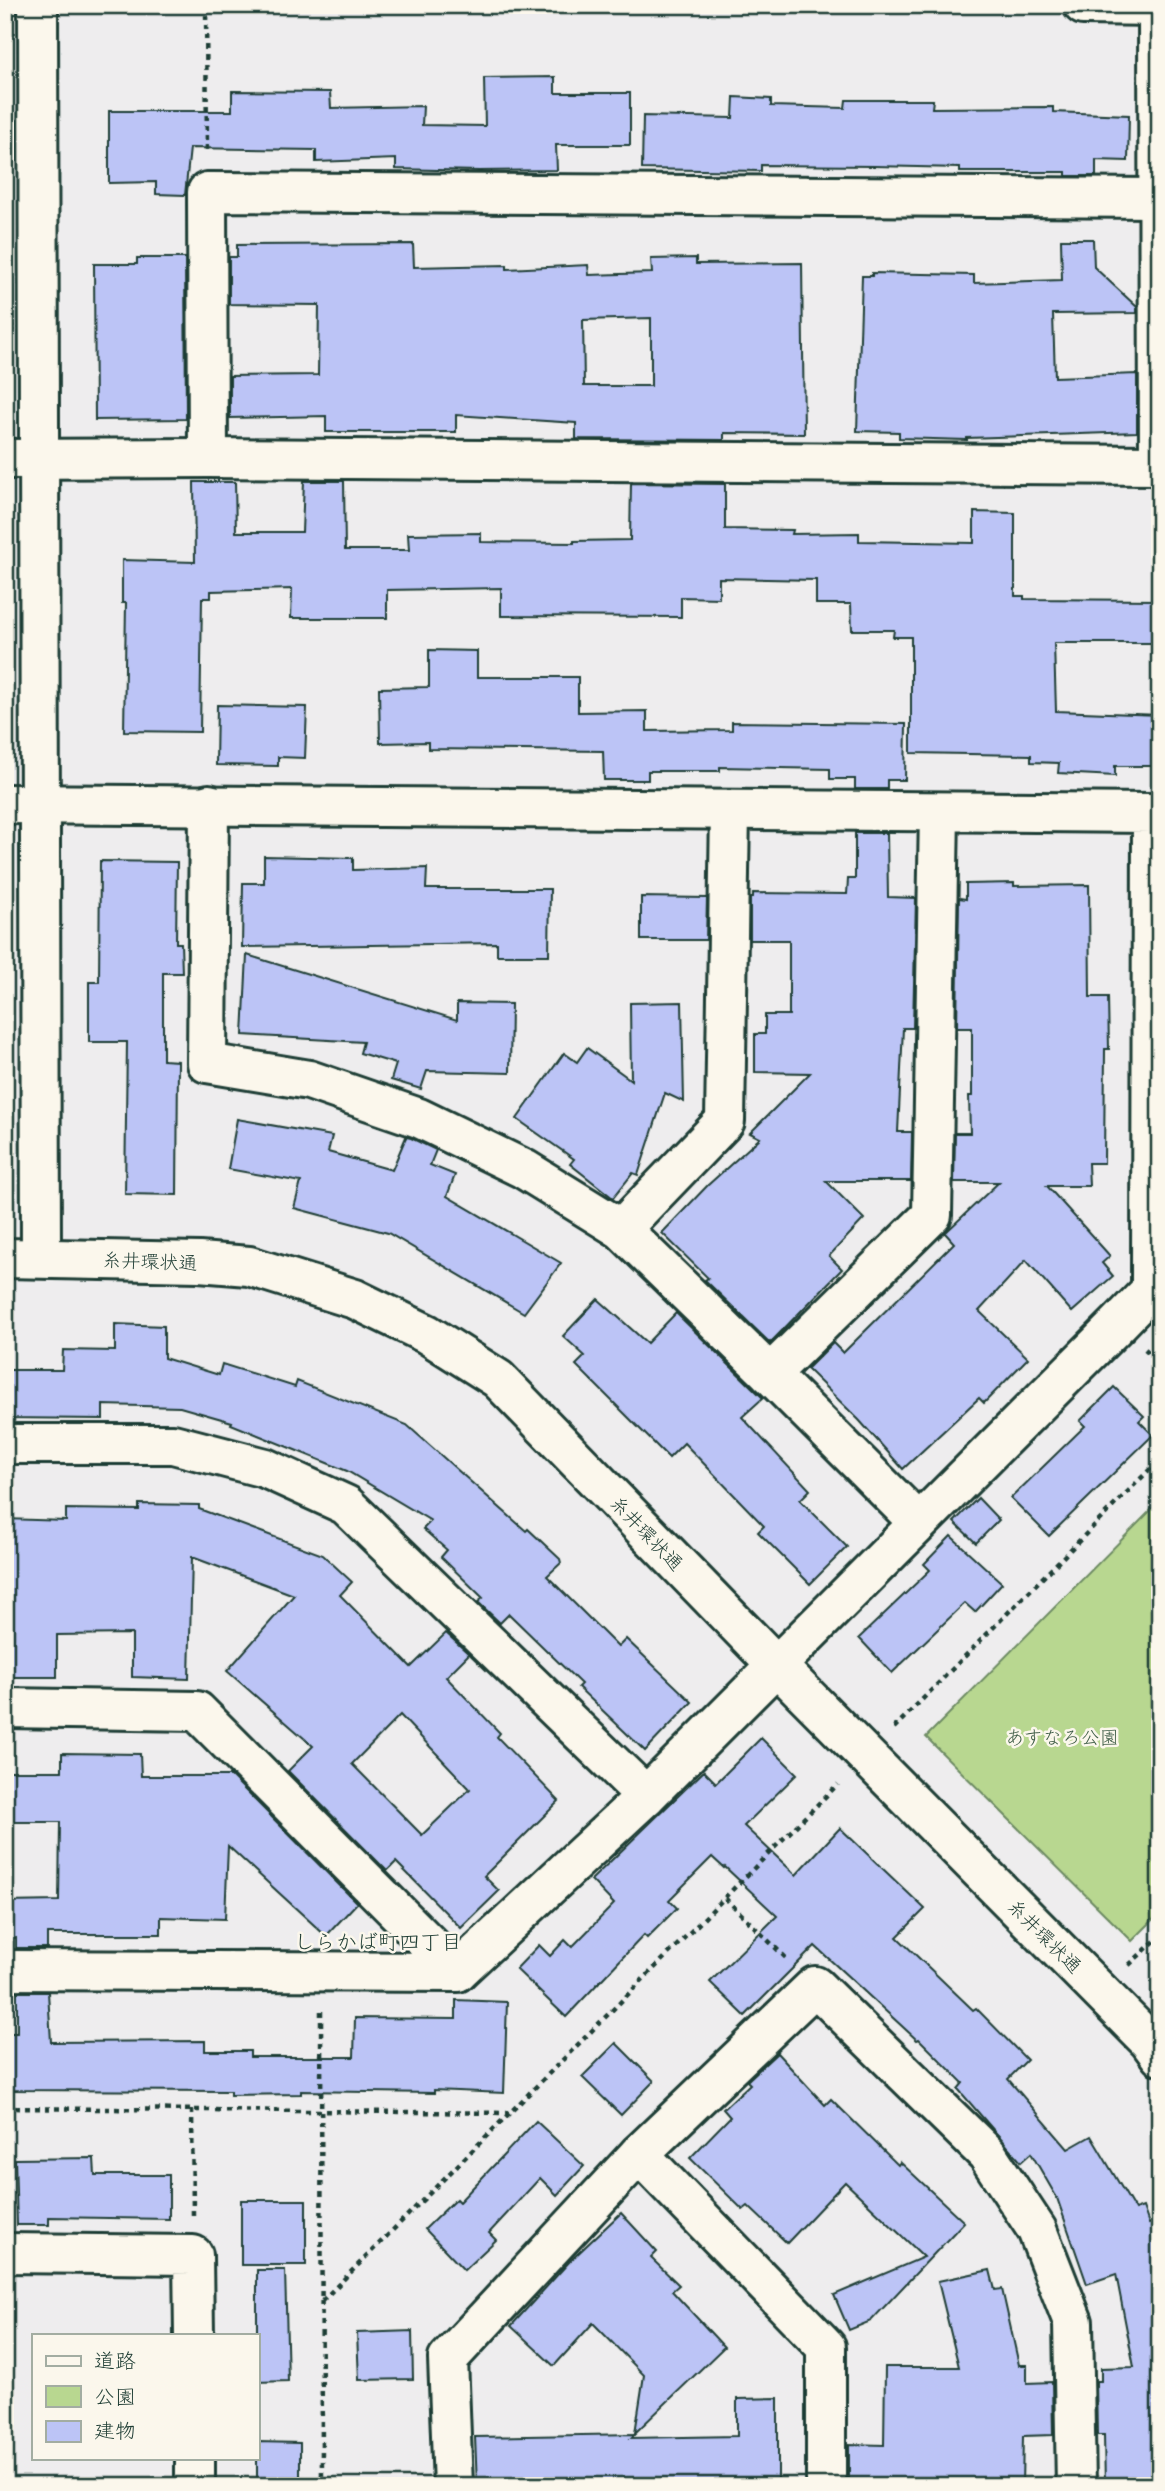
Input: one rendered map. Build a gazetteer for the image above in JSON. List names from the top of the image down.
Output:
{
  "streets": {
    "street": ["糸井環状通"]
  },
  "districts": ["しらかば町四丁目"],
  "parks": ["あすなろ公園"],
  "legend": ["道路", "公園", "建物"]
}
